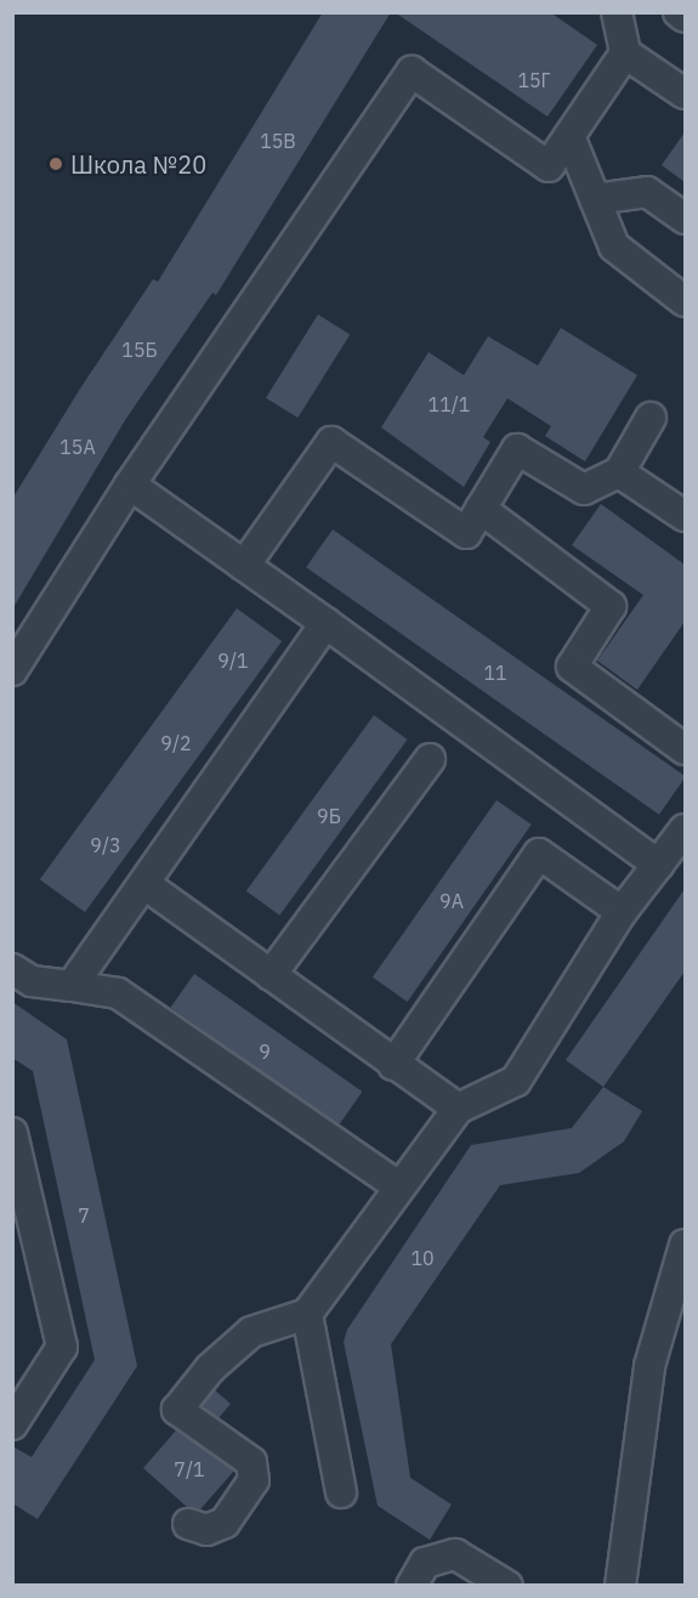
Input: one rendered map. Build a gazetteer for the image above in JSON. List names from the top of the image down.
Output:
{
  "places": ["Школа №20"],
  "house_numbers": [
    "15Г",
    "15В",
    "15Б",
    "11/1",
    "15А",
    "9/1",
    "11",
    "9/2",
    "9Б",
    "9/3",
    "9А",
    "9",
    "7",
    "10",
    "7/1"
  ]
}
